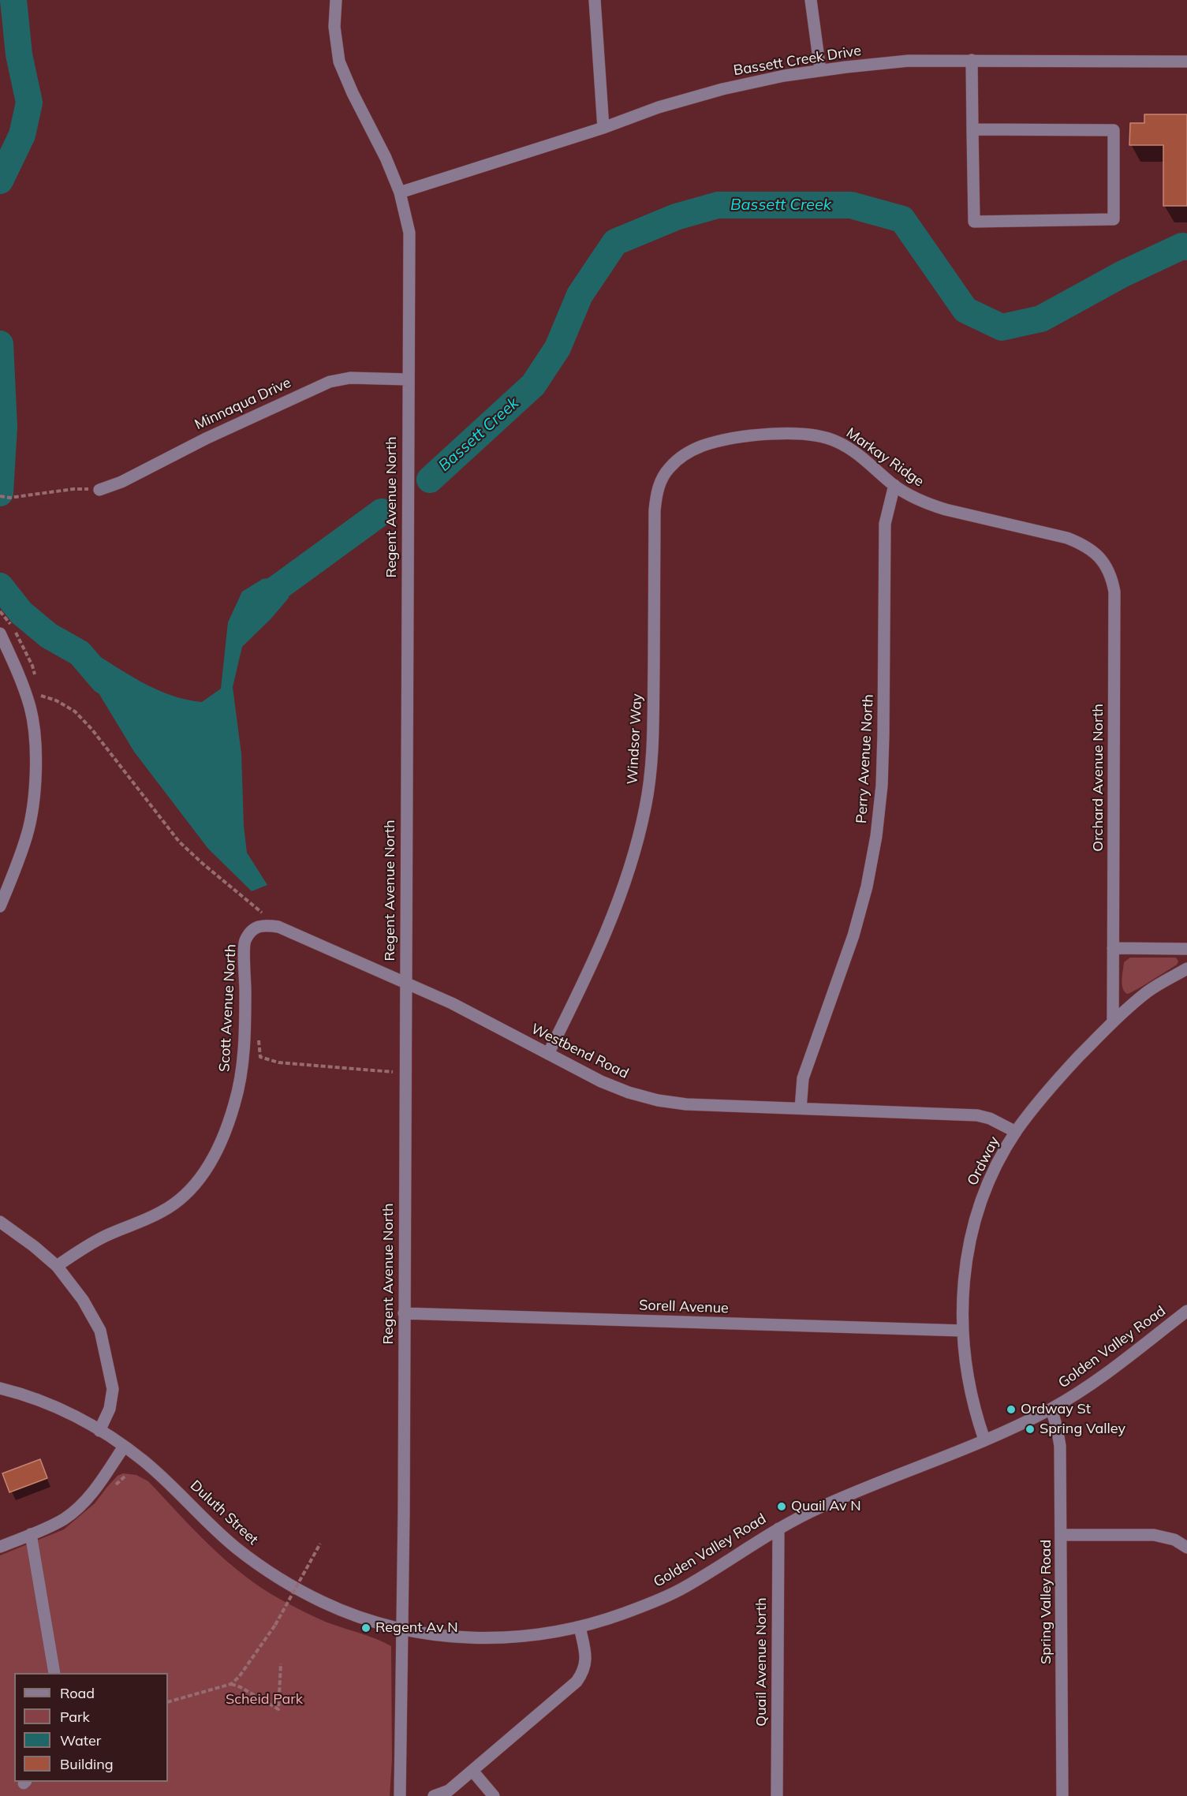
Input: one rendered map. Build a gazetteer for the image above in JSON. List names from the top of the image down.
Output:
{
  "streets": {
    "street": [
      "Bassett Creek Drive",
      "Minnaqua Drive",
      "Markay Ridge",
      "Regent Avenue North",
      "Windsor Way",
      "Perry Avenue North",
      "Orchard Avenue North",
      "Scott Avenue North",
      "Westbend Road",
      "Ordway",
      "Sorell Avenue",
      "Golden Valley Road",
      "Duluth Street",
      "Spring Valley Road",
      "Quail Avenue North"
    ]
  },
  "crossings": [
    ["Bassett Creek Drive", "Regent Avenue North"],
    ["Minnaqua Drive", "Regent Avenue North"],
    ["Markay Ridge", "Windsor Way"],
    ["Markay Ridge", "Perry Avenue North"],
    ["Markay Ridge", "Orchard Avenue North"],
    ["Regent Avenue North", "Westbend Road"],
    ["Regent Avenue North", "Sorell Avenue"],
    ["Regent Avenue North", "Duluth Street"],
    ["Windsor Way", "Westbend Road"],
    ["Perry Avenue North", "Westbend Road"],
    ["Orchard Avenue North", "Ordway"],
    ["Scott Avenue North", "Westbend Road"],
    ["Westbend Road", "Ordway"],
    ["Ordway", "Sorell Avenue"],
    ["Ordway", "Golden Valley Road"],
    ["Golden Valley Road", "Duluth Street"],
    ["Golden Valley Road", "Spring Valley Road"],
    ["Golden Valley Road", "Quail Avenue North"]
  ],
  "water": ["Bassett Creek"],
  "parks": ["Scheid Park"],
  "places": [
    "Ordway St",
    "Spring Valley",
    "Quail Av N",
    "Regent Av N"
  ],
  "legend": [
    "Road",
    "Park",
    "Water",
    "Building"
  ]
}
